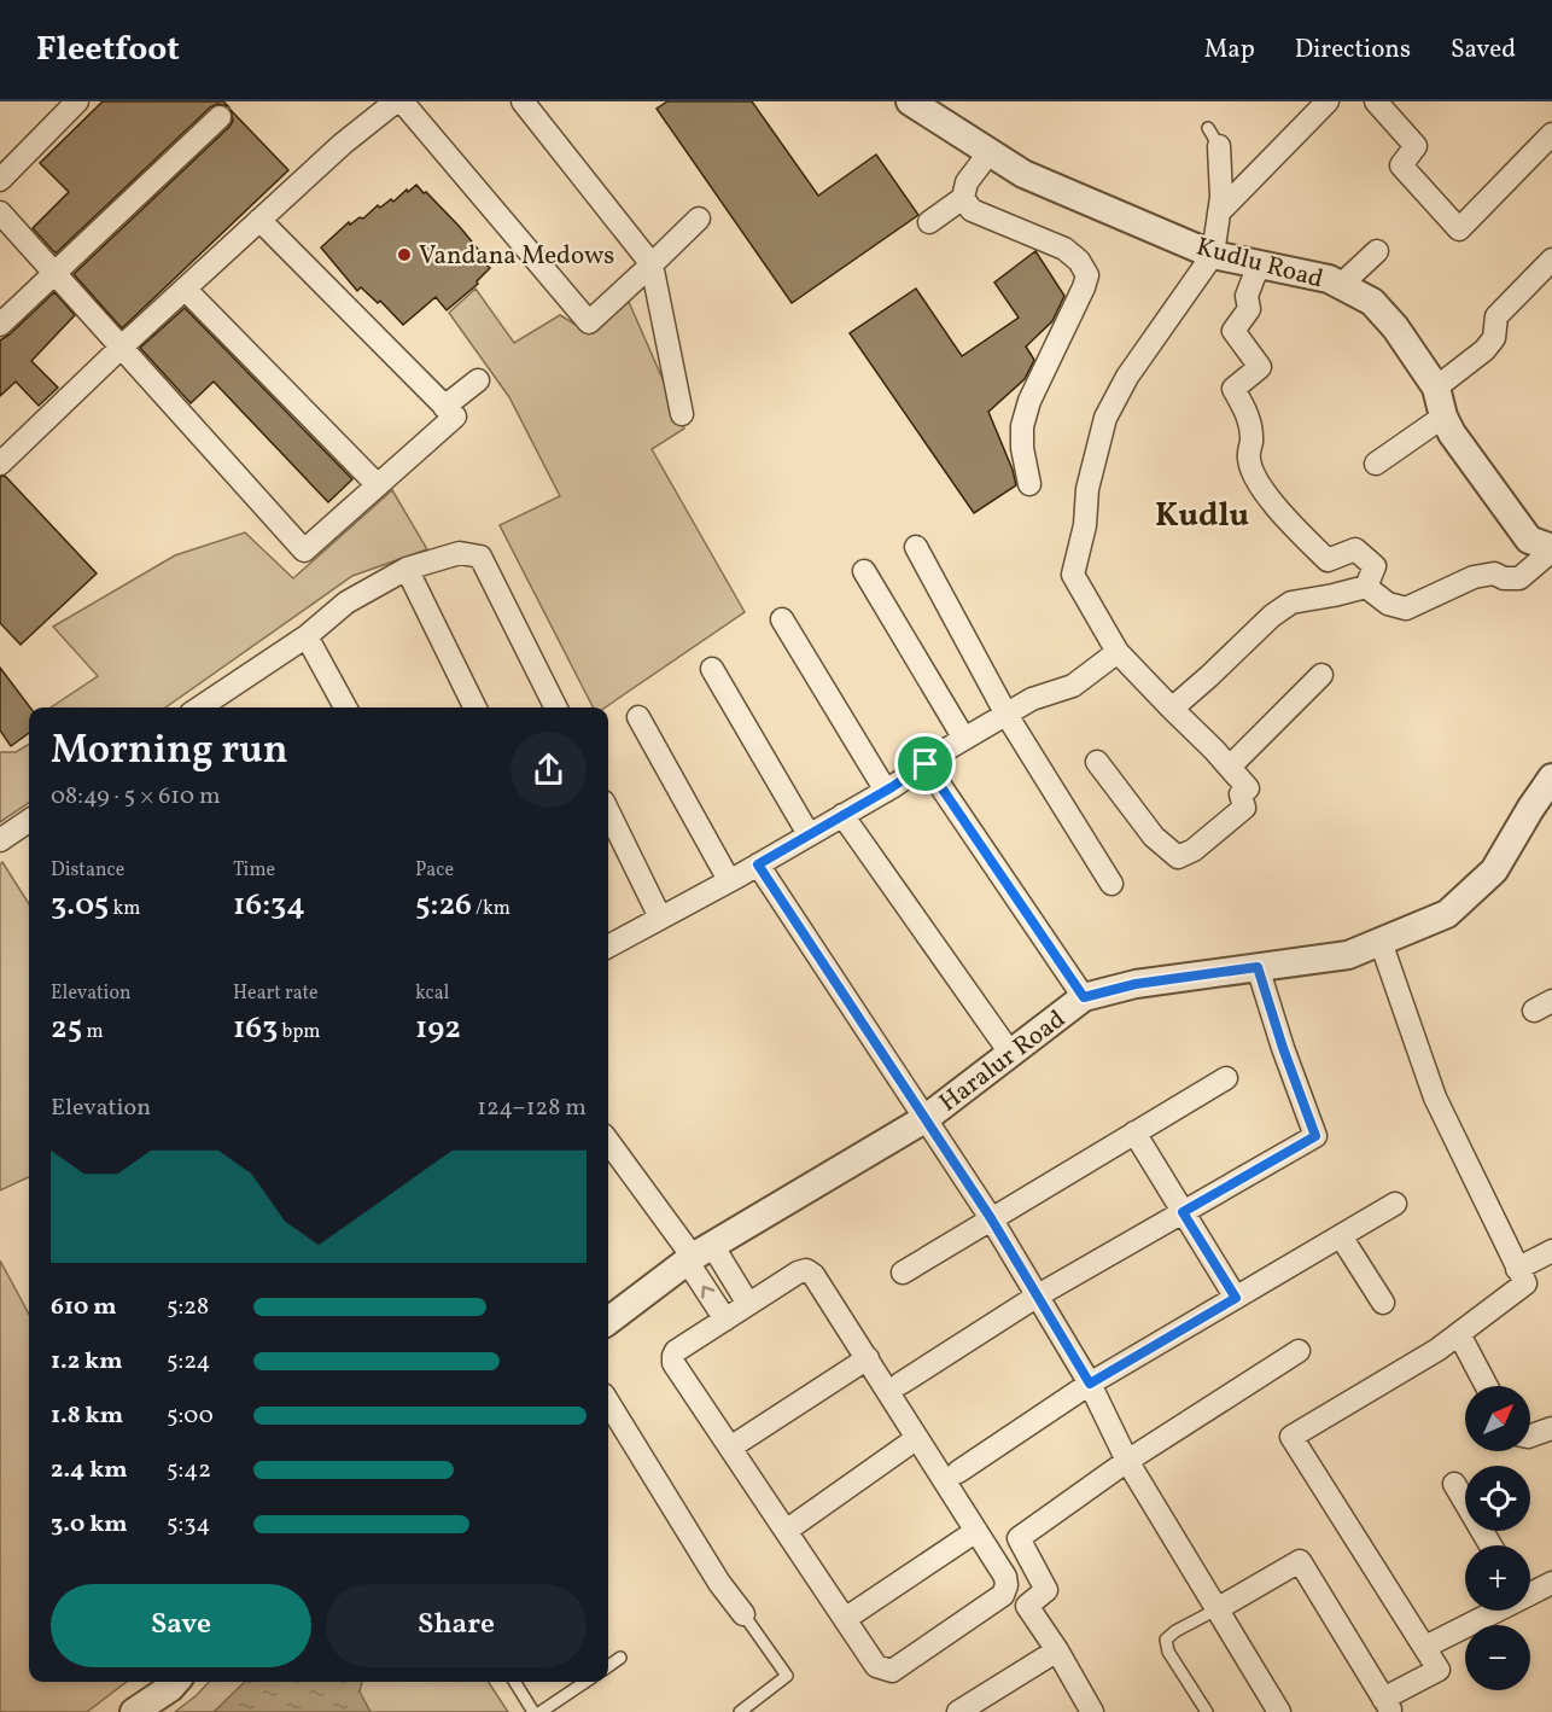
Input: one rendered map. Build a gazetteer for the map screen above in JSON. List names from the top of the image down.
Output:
{
  "streets": {
    "street": ["Kudlu Road", "Haralur Road"]
  },
  "districts": ["Kudlu"],
  "places": ["Vandana Medows"],
  "north": "top right",
  "page": {
    "header": "Fleetfoot",
    "nav": ["Map", "Directions", "Saved"],
    "heading": ["Morning run", "08:49 · 5 × 610 m"],
    "stats": [
      ["Distance", "3.05 km"],
      ["Time", "16:34"],
      ["Pace", "5:26 /km"],
      ["Elevation", "25 m"],
      ["Heart rate", "163 bpm"],
      ["kcal", "192"]
    ],
    "chart": ["Elevation", "124–128 m"],
    "list": [
      {
        "name": "610 m",
        "note": "5:28"
      },
      {
        "name": "1.2 km",
        "note": "5:24"
      },
      {
        "name": "1.8 km",
        "note": "5:00"
      },
      {
        "name": "2.4 km",
        "note": "5:42"
      },
      {
        "name": "3.0 km",
        "note": "5:34"
      }
    ],
    "map_buttons": ["+", "−"],
    "buttons": ["Save", "Share"]
  }
}
